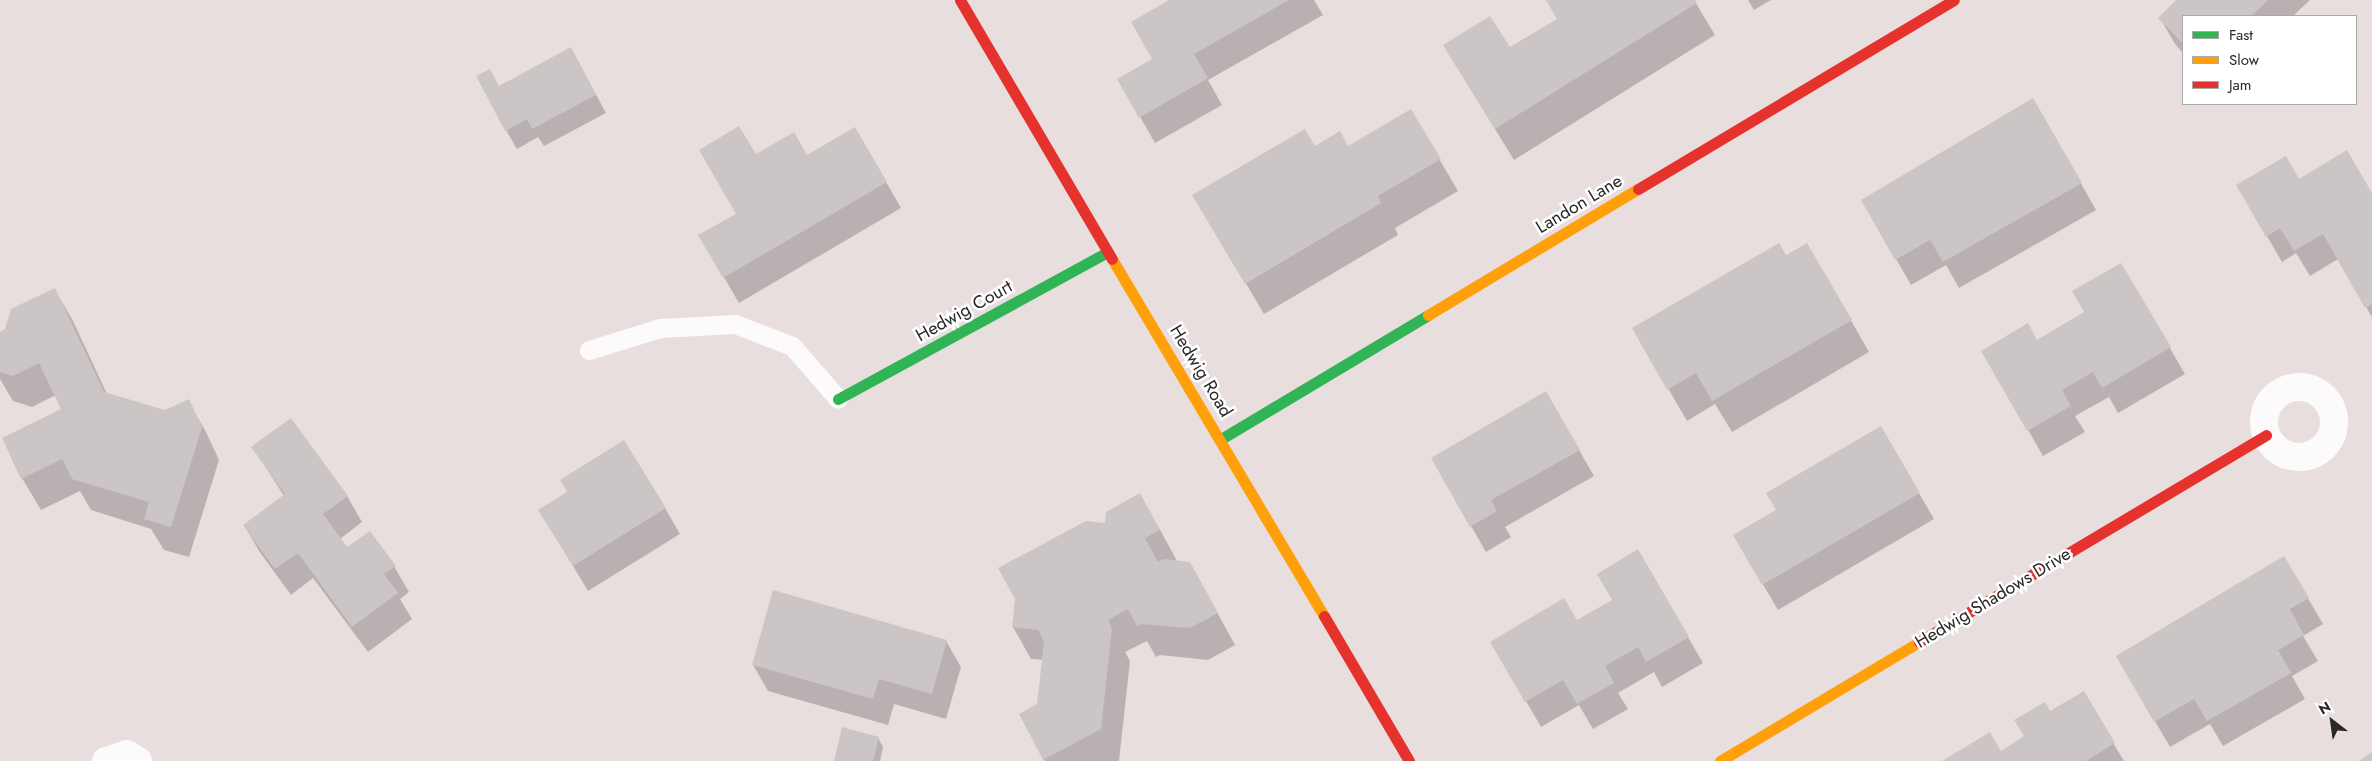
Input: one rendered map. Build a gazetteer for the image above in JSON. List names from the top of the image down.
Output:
{
  "streets": {
    "street": [
      "Landon Lane",
      "Hedwig Court",
      "Hedwig Road",
      "Hedwig Shadows Drive"
    ]
  },
  "crossings": [
    ["Landon Lane", "Hedwig Road"],
    ["Hedwig Court", "Hedwig Road"]
  ],
  "legend": ["Fast", "Slow", "Jam"],
  "north": "top left"
}
